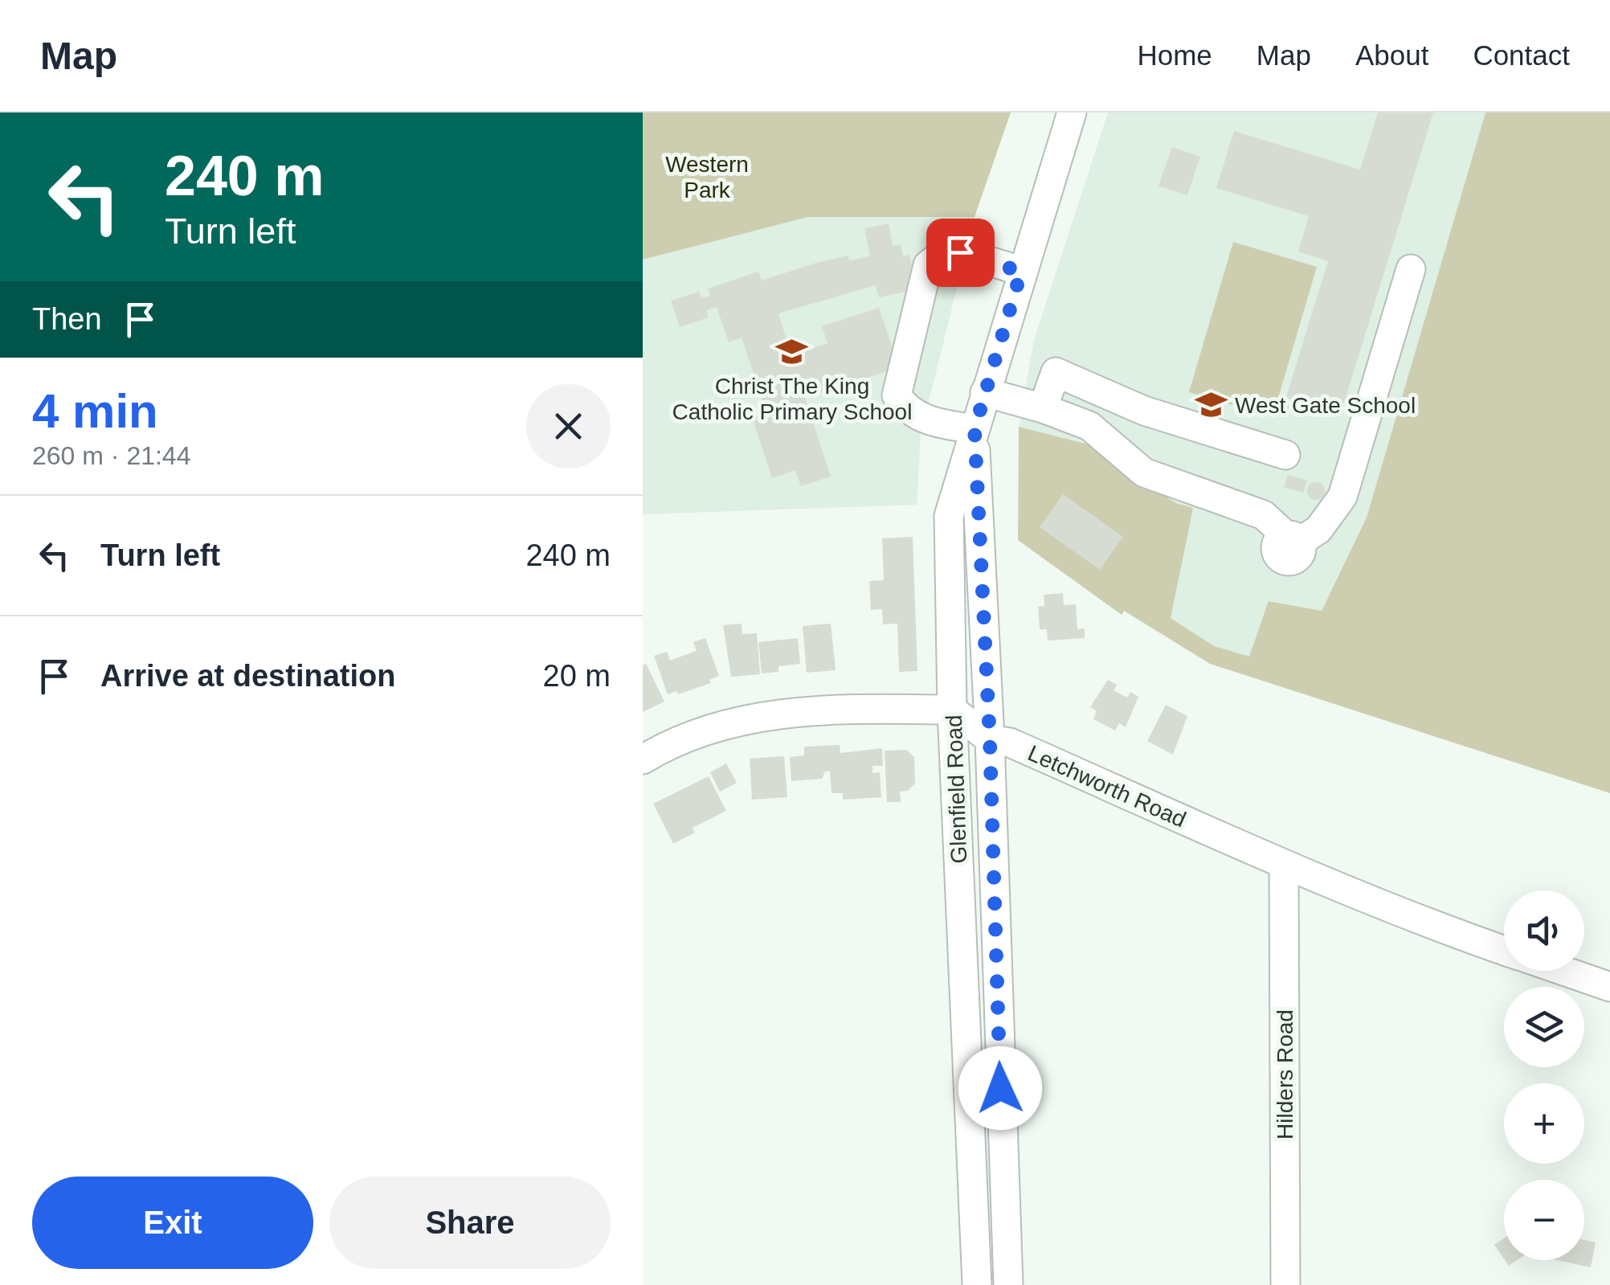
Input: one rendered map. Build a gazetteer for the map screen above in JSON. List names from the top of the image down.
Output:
{
  "streets": {
    "street": ["Letchworth Road", "Glenfield Road", "Hilders Road"]
  },
  "crossings": [
    ["Letchworth Road", "Glenfield Road"],
    ["Letchworth Road", "Hilders Road"]
  ],
  "parks": ["Western Park"],
  "places": {
    "school or university": ["Christ The King Catholic Primary School", "West Gate School"]
  },
  "page": {
    "header": "Map",
    "nav": [
      "Home",
      "Map",
      "About",
      "Contact"
    ],
    "turn": ["240 m", "Turn left"],
    "then": "Then",
    "heading": ["4 min", "260 m · 21:44"],
    "list": [
      {
        "name": "Turn left",
        "value": "240 m"
      },
      {
        "name": "Arrive at destination",
        "value": "20 m"
      }
    ],
    "map_buttons": ["+", "−"],
    "buttons": ["Exit", "Share"]
  }
}
